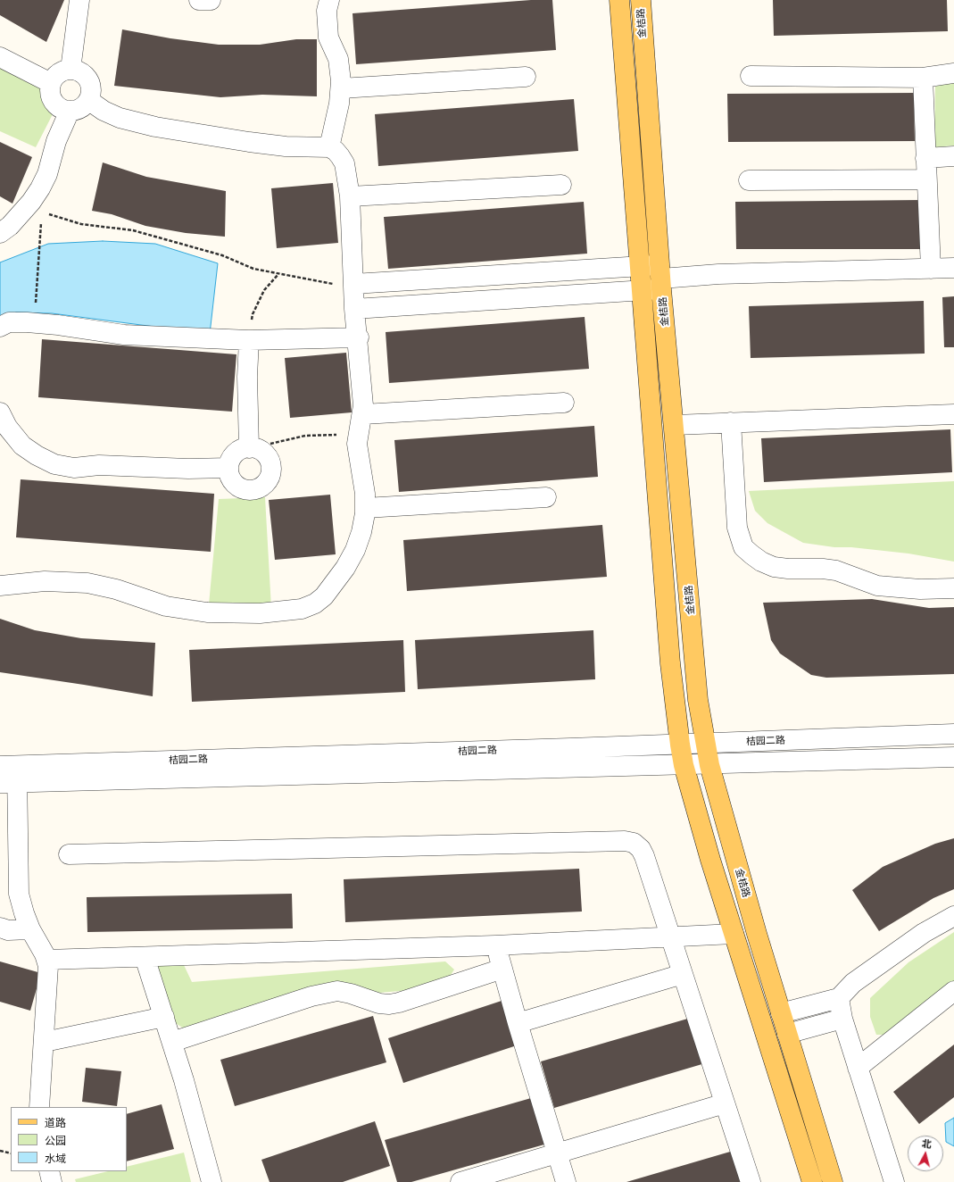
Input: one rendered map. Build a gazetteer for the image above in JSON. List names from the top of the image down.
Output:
{
  "streets": {
    "main road": ["金桔路"],
    "street": ["桔园二路"]
  },
  "crossings": [
    ["金桔路", "桔园二路"]
  ],
  "legend": ["道路", "公园", "水域"],
  "north": "top"
}
